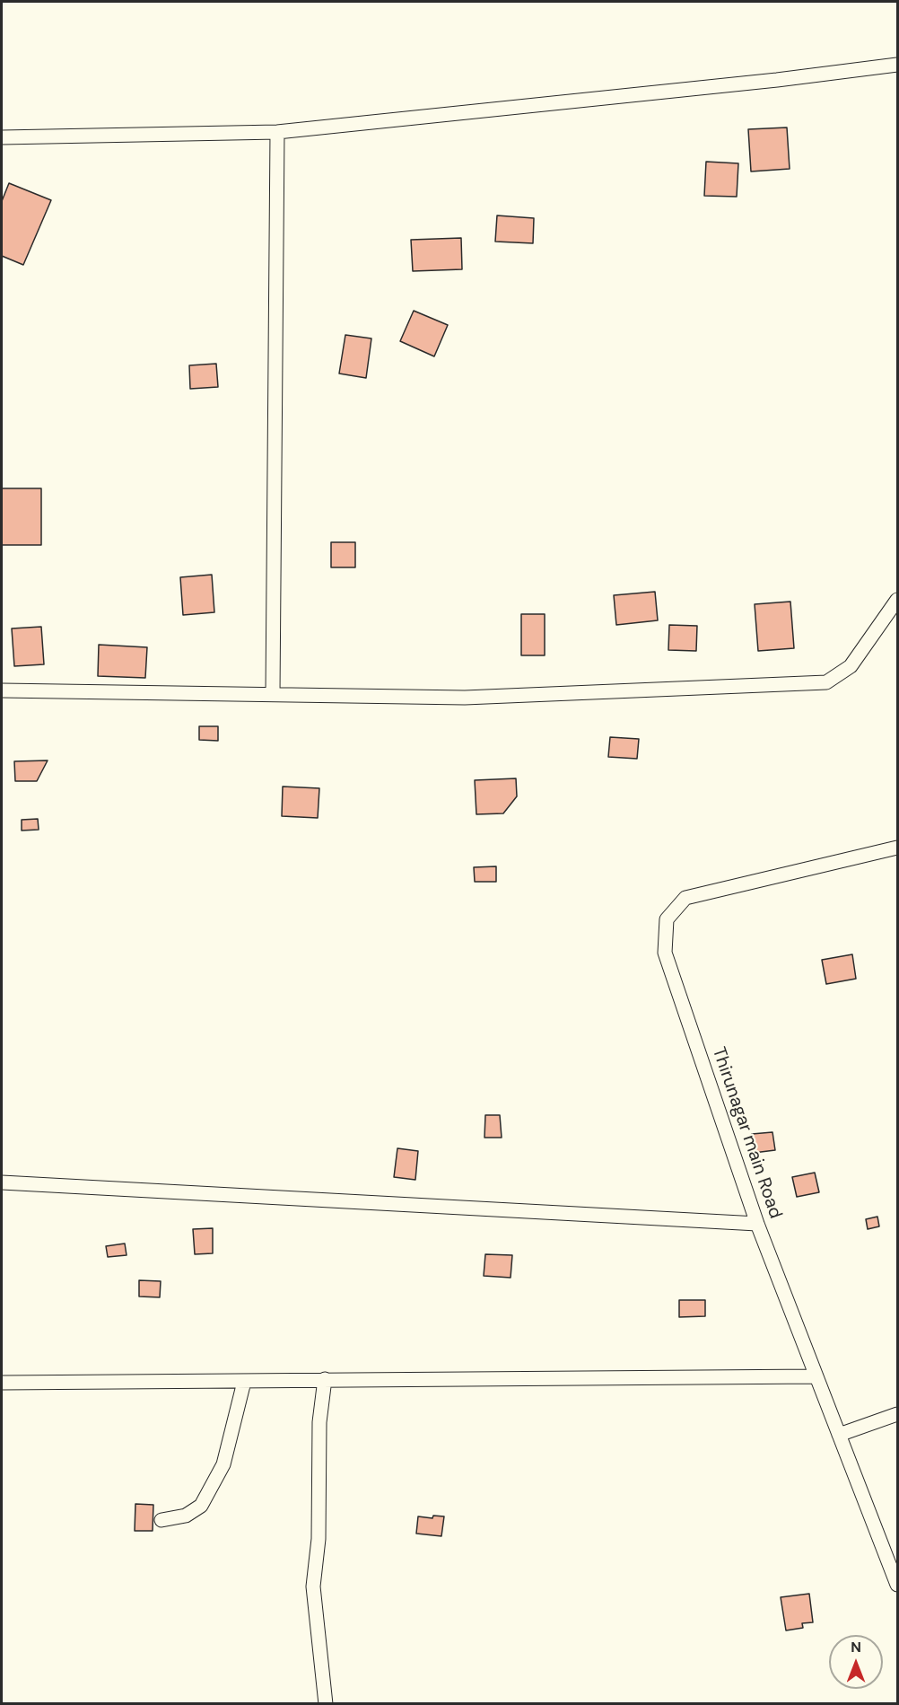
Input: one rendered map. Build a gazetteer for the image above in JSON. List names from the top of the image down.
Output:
{
  "streets": {
    "street": ["Thirunagar main Road"]
  },
  "north": "top"
}
